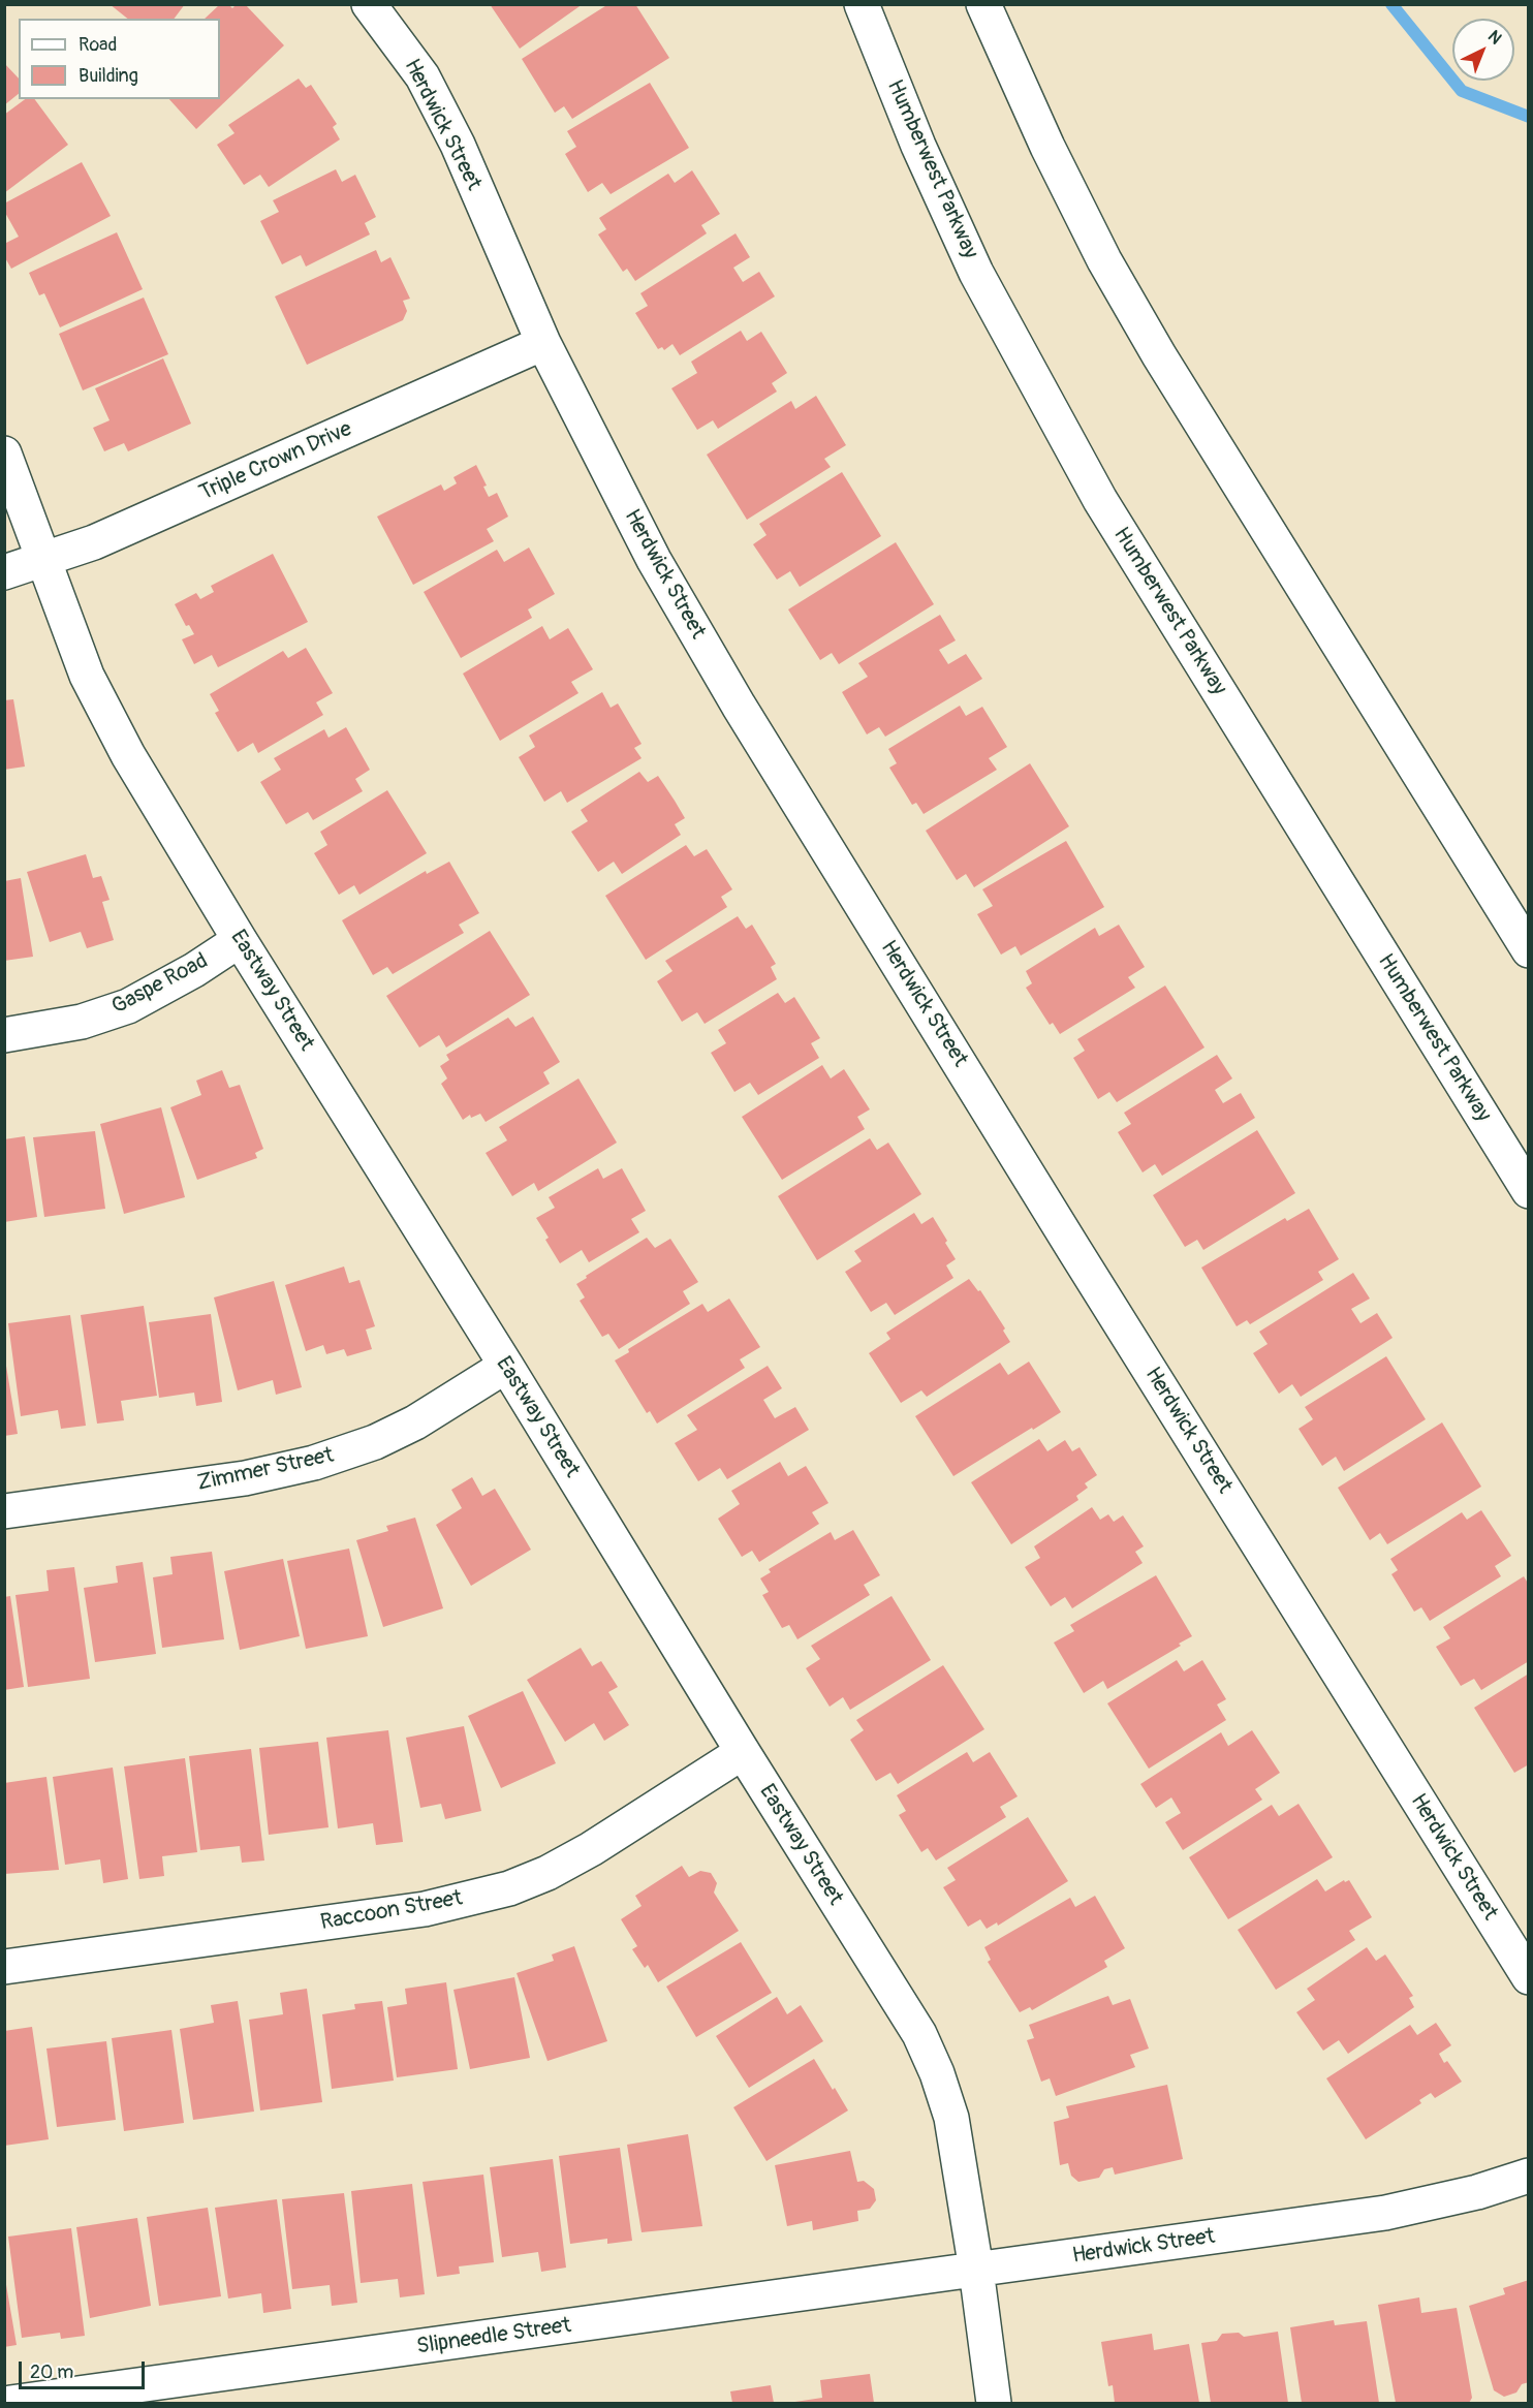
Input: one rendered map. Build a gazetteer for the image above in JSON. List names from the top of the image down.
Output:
{
  "streets": {
    "street": [
      "Herdwick Street",
      "Humberwest Parkway",
      "Triple Crown Drive",
      "Gaspe Road",
      "Eastway Street",
      "Zimmer Street",
      "Raccoon Street",
      "Slipneedle Street"
    ]
  },
  "crossings": [
    ["Herdwick Street", "Triple Crown Drive"],
    ["Herdwick Street", "Eastway Street"],
    ["Herdwick Street", "Slipneedle Street"],
    ["Triple Crown Drive", "Eastway Street"],
    ["Gaspe Road", "Eastway Street"],
    ["Eastway Street", "Zimmer Street"],
    ["Eastway Street", "Raccoon Street"],
    ["Eastway Street", "Slipneedle Street"]
  ],
  "legend": ["Road", "Building"],
  "scale_bar": "20 m",
  "north": "top right"
}
